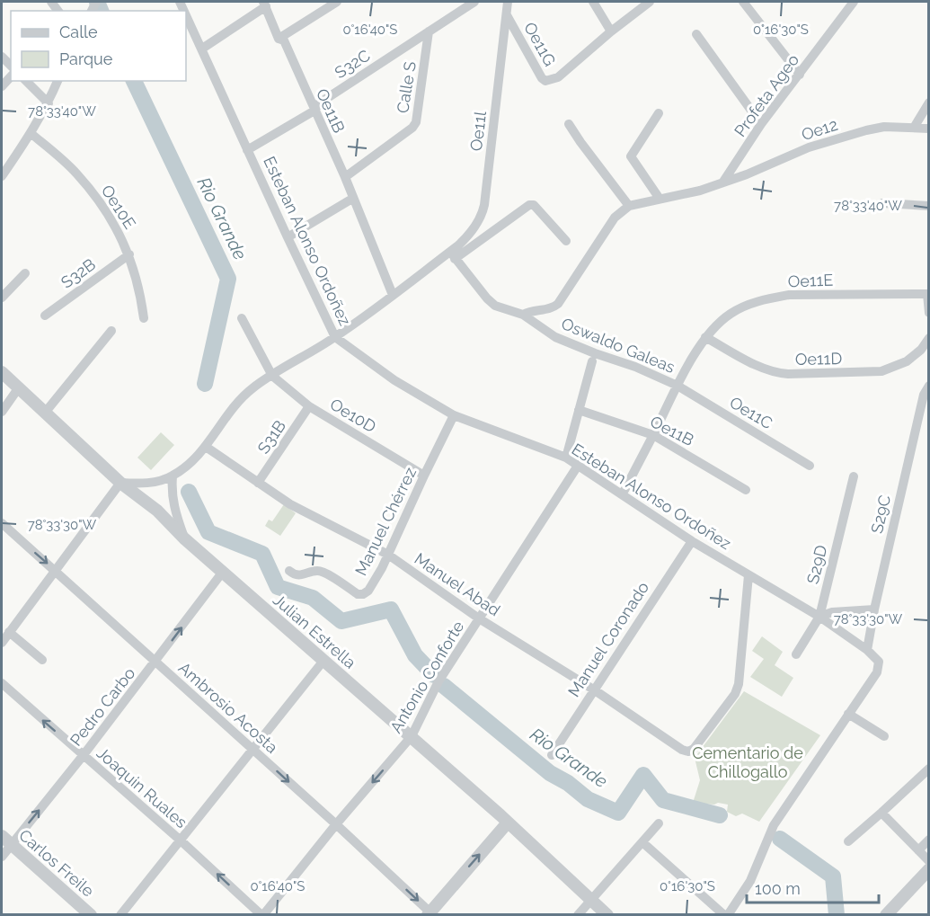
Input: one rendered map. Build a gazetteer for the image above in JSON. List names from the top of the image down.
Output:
{
  "streets": {
    "street": [
      "Oe11G",
      "S32C",
      "Calle S",
      "Profeta Ageo",
      "Oe11B",
      "Oe12",
      "Oe11l",
      "Oe10E",
      "Esteban Alonso Ordoñez",
      "S32B",
      "Oe11E",
      "Oswaldo Galeas",
      "Oe11D",
      "Oe11C",
      "Oe10D",
      "S31B",
      "S29C",
      "Manuel Chérrez",
      "S29D",
      "Manuel Abad",
      "Julian Estrella",
      "Manuel Coronado",
      "Antonio Conforte",
      "Pedro Carbo",
      "Ambrosio Acosta",
      "Joaquin Ruales",
      "Carlos Freile"
    ]
  },
  "crossings": [
    ["Oe11G", "Oe11l"],
    ["S32C", "Calle S"],
    ["S32C", "Oe11B"],
    ["S32C", "Esteban Alonso Ordoñez"],
    ["Calle S", "Oe11B"],
    ["Profeta Ageo", "Oe12"],
    ["Oe11B", "Oe11E"],
    ["Oe11l", "Oswaldo Galeas"],
    ["Oe10E", "S32B"],
    ["Esteban Alonso Ordoñez", "Oe11E"],
    ["Esteban Alonso Ordoñez", "S29C"],
    ["Esteban Alonso Ordoñez", "Manuel Chérrez"],
    ["Esteban Alonso Ordoñez", "S29D"],
    ["Esteban Alonso Ordoñez", "Manuel Abad"],
    ["Esteban Alonso Ordoñez", "Manuel Coronado"],
    ["Esteban Alonso Ordoñez", "Antonio Conforte"],
    ["Oe11E", "Oswaldo Galeas"],
    ["Oe11E", "Oe11D"],
    ["Oe11E", "Oe11C"],
    ["Oswaldo Galeas", "Oe11C"],
    ["Oe10D", "S31B"],
    ["Oe10D", "Manuel Chérrez"],
    ["S31B", "Manuel Abad"],
    ["Manuel Chérrez", "Manuel Abad"],
    ["Manuel Abad", "Manuel Coronado"],
    ["Manuel Abad", "Antonio Conforte"],
    ["Julian Estrella", "Antonio Conforte"],
    ["Julian Estrella", "Pedro Carbo"],
    ["Antonio Conforte", "Ambrosio Acosta"],
    ["Antonio Conforte", "Joaquin Ruales"],
    ["Pedro Carbo", "Ambrosio Acosta"],
    ["Pedro Carbo", "Joaquin Ruales"],
    ["Pedro Carbo", "Carlos Freile"]
  ],
  "one_way": ["Pedro Carbo", "Ambrosio Acosta", "Joaquin Ruales"],
  "water": ["Rio Grande"],
  "parks": ["Cementario de Chillogallo"],
  "legend": ["Calle", "Parque"],
  "scale_bar": "100 m",
  "coordinates": [
    "0°16'40\"S",
    "0°16'30\"S",
    "78°33'40\"W",
    "78°33'30\"W"
  ]
}
